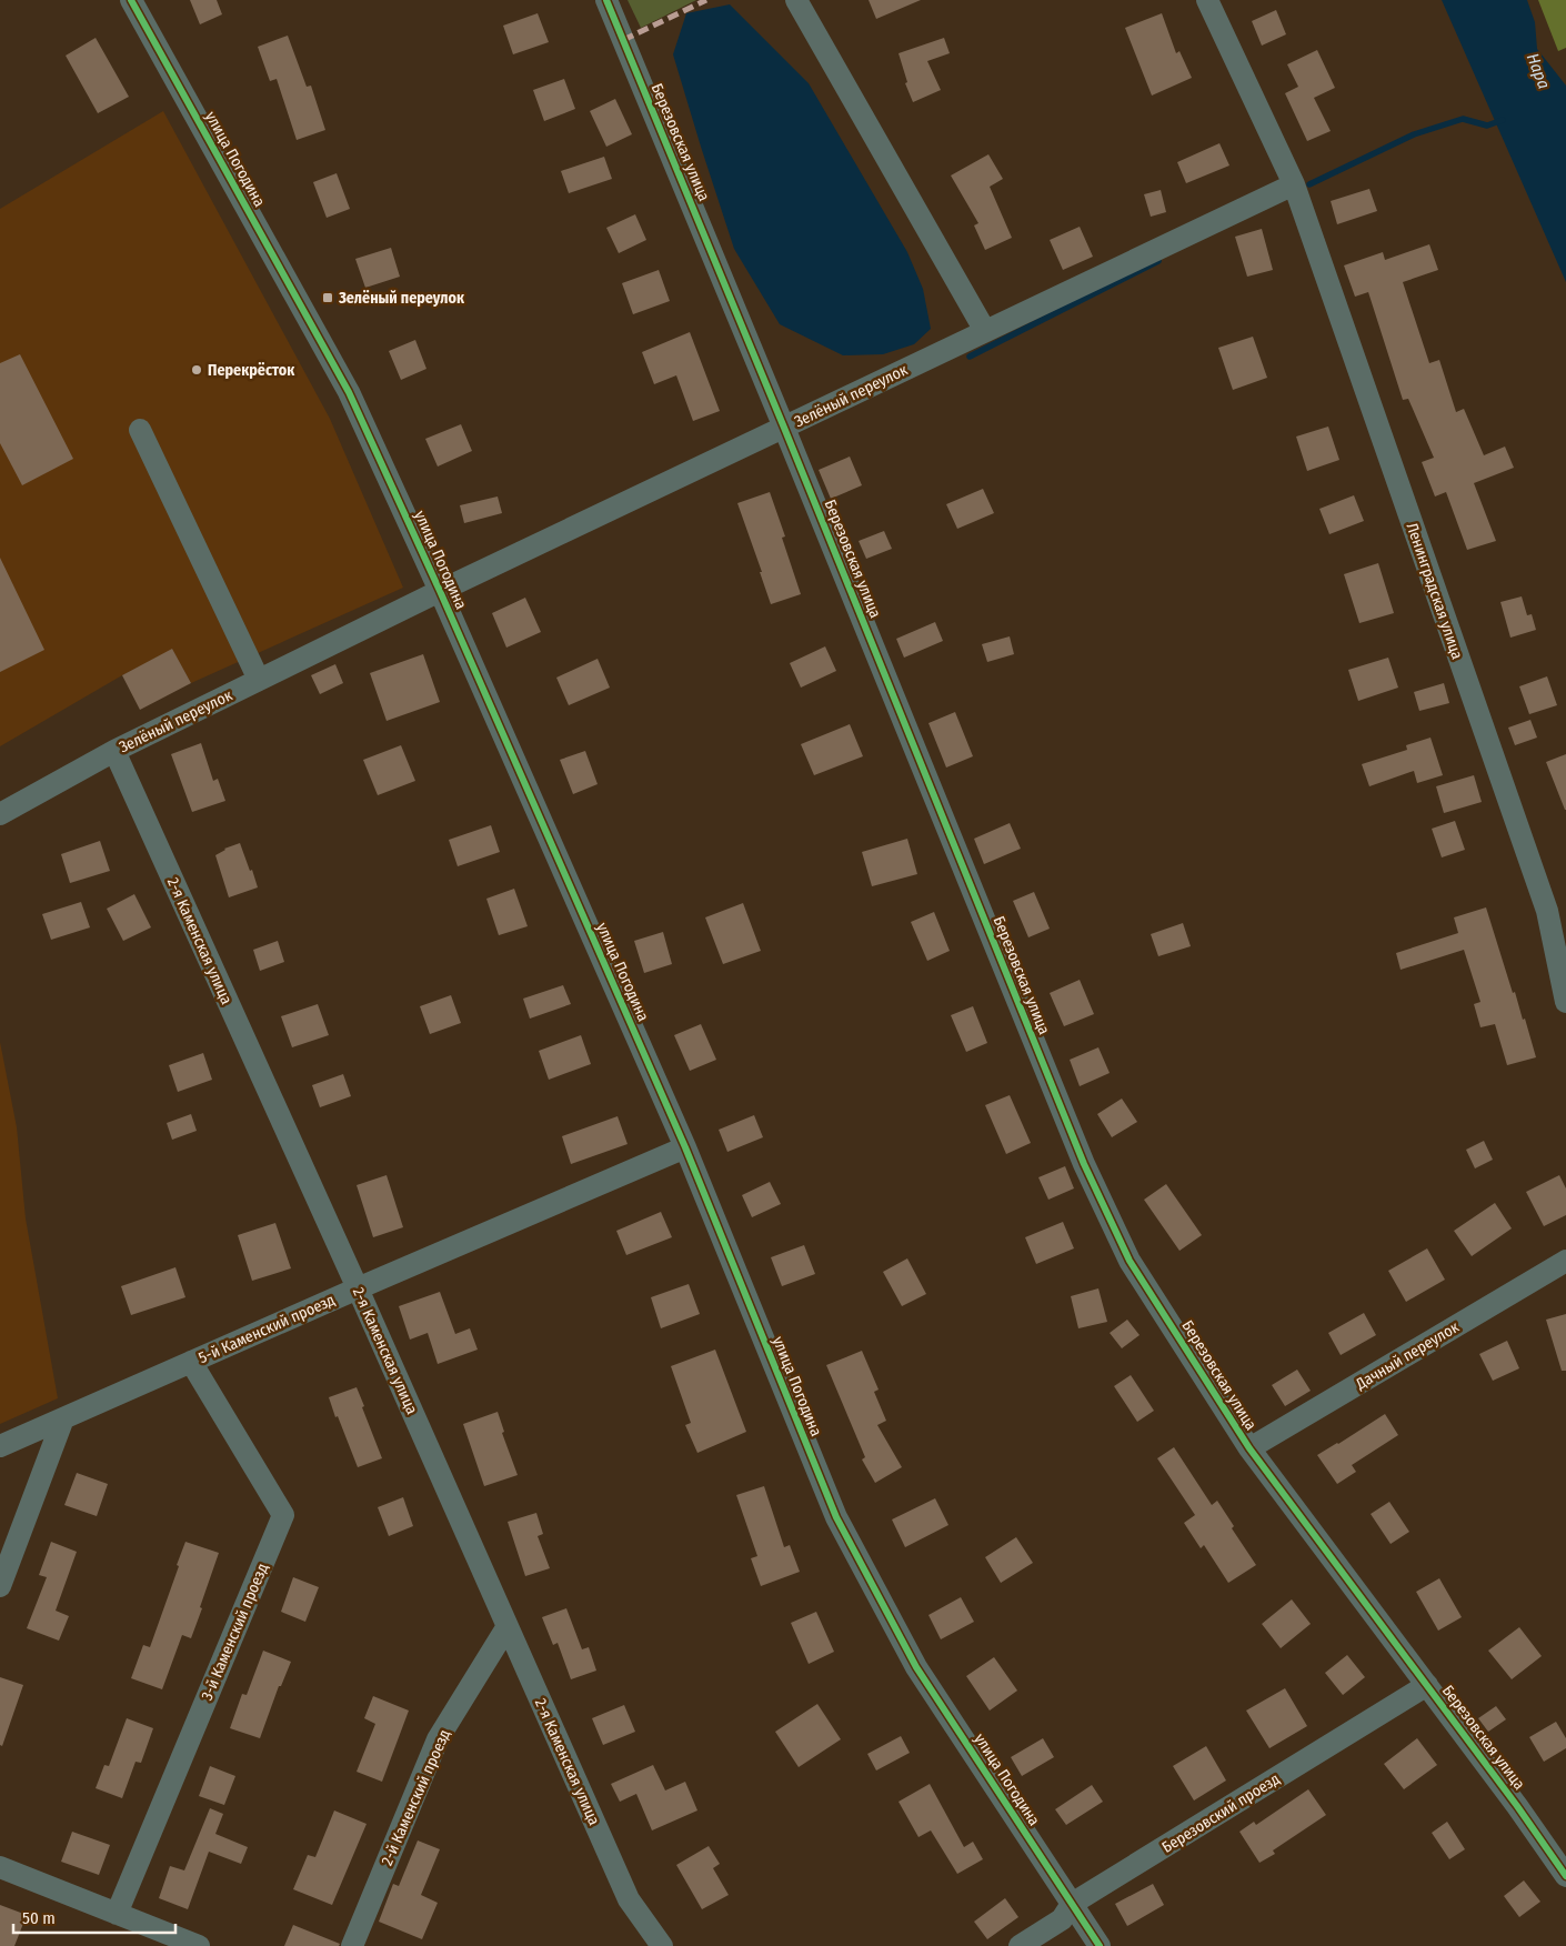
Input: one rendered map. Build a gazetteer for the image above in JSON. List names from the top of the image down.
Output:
{
  "streets": {
    "street": [
      "Березовская улица",
      "улица Погодина",
      "Зелёный переулок",
      "Ленинградская улица",
      "2-я Каменская улица",
      "5-й Каменский проезд",
      "Дачный переулок",
      "3-й Каменский проезд",
      "2-й Каменский проезд",
      "Березовский проезд"
    ]
  },
  "crossings": [
    ["Березовская улица", "Зелёный переулок"],
    ["Березовская улица", "Дачный переулок"],
    ["Березовская улица", "Березовский проезд"],
    ["улица Погодина", "Зелёный переулок"],
    ["улица Погодина", "5-й Каменский проезд"],
    ["улица Погодина", "Березовский проезд"],
    ["Зелёный переулок", "Ленинградская улица"],
    ["Зелёный переулок", "2-я Каменская улица"],
    ["2-я Каменская улица", "5-й Каменский проезд"],
    ["2-я Каменская улица", "2-й Каменский проезд"],
    ["5-й Каменский проезд", "3-й Каменский проезд"]
  ],
  "water": ["Нара"],
  "places": {
    "transit": ["Зелёный переулок"],
    "other": ["Перекрёсток"]
  },
  "scale_bar": "50 m"
}
